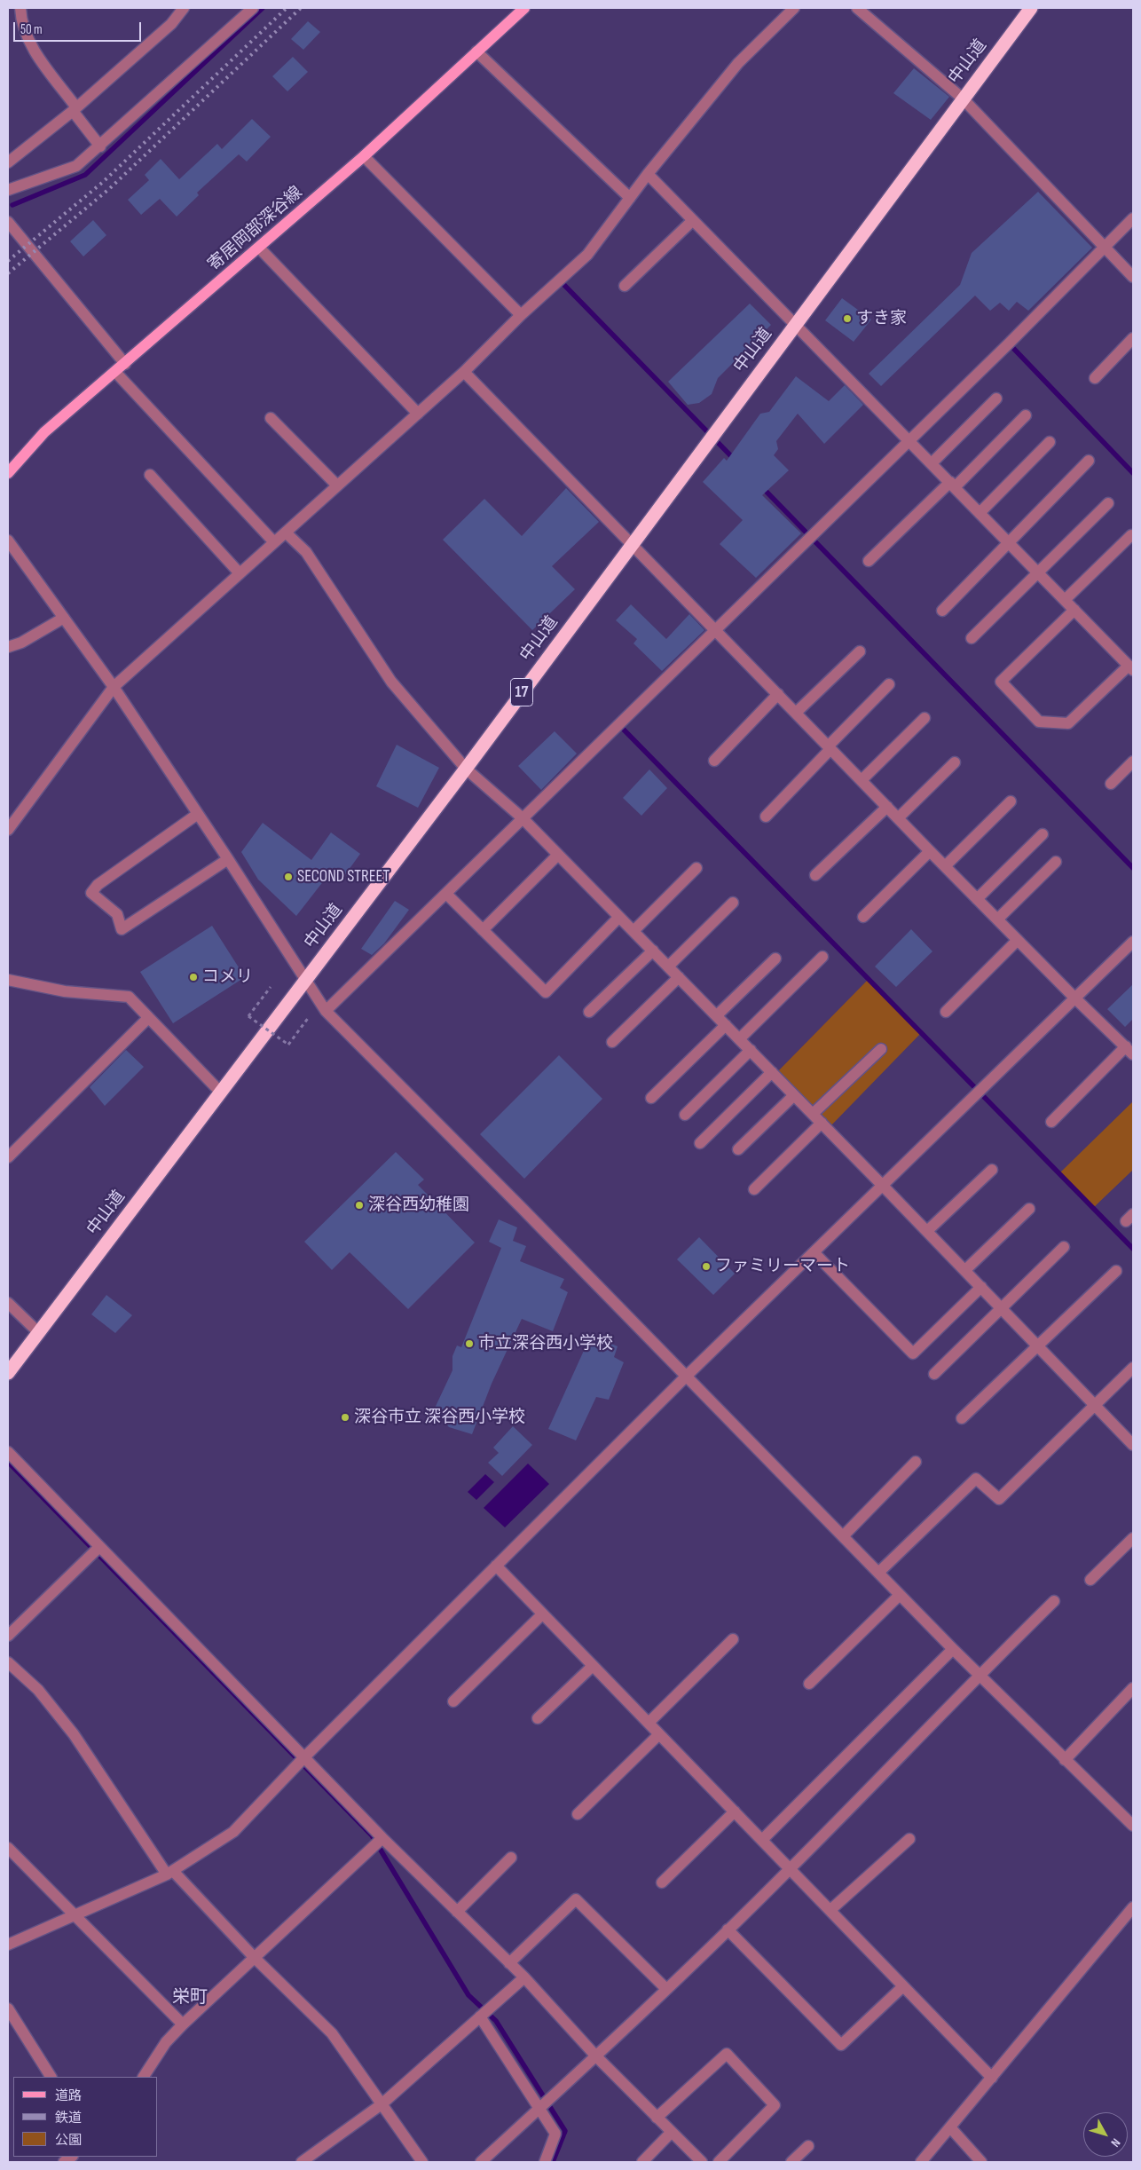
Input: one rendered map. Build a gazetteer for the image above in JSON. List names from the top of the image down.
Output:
{
  "streets": {
    "highway": ["中山道", "17"],
    "main road": ["寄居岡部深谷線"]
  },
  "districts": ["栄町"],
  "places": [
    "すき家",
    "SECOND STREET",
    "コメリ",
    "深谷西幼稚園",
    "ファミリーマート",
    "市立深谷西小学校",
    "深谷市立 深谷西小学校"
  ],
  "legend": ["道路", "鉄道", "公園"],
  "scale_bar": "50 m",
  "north": "bottom right"
}
